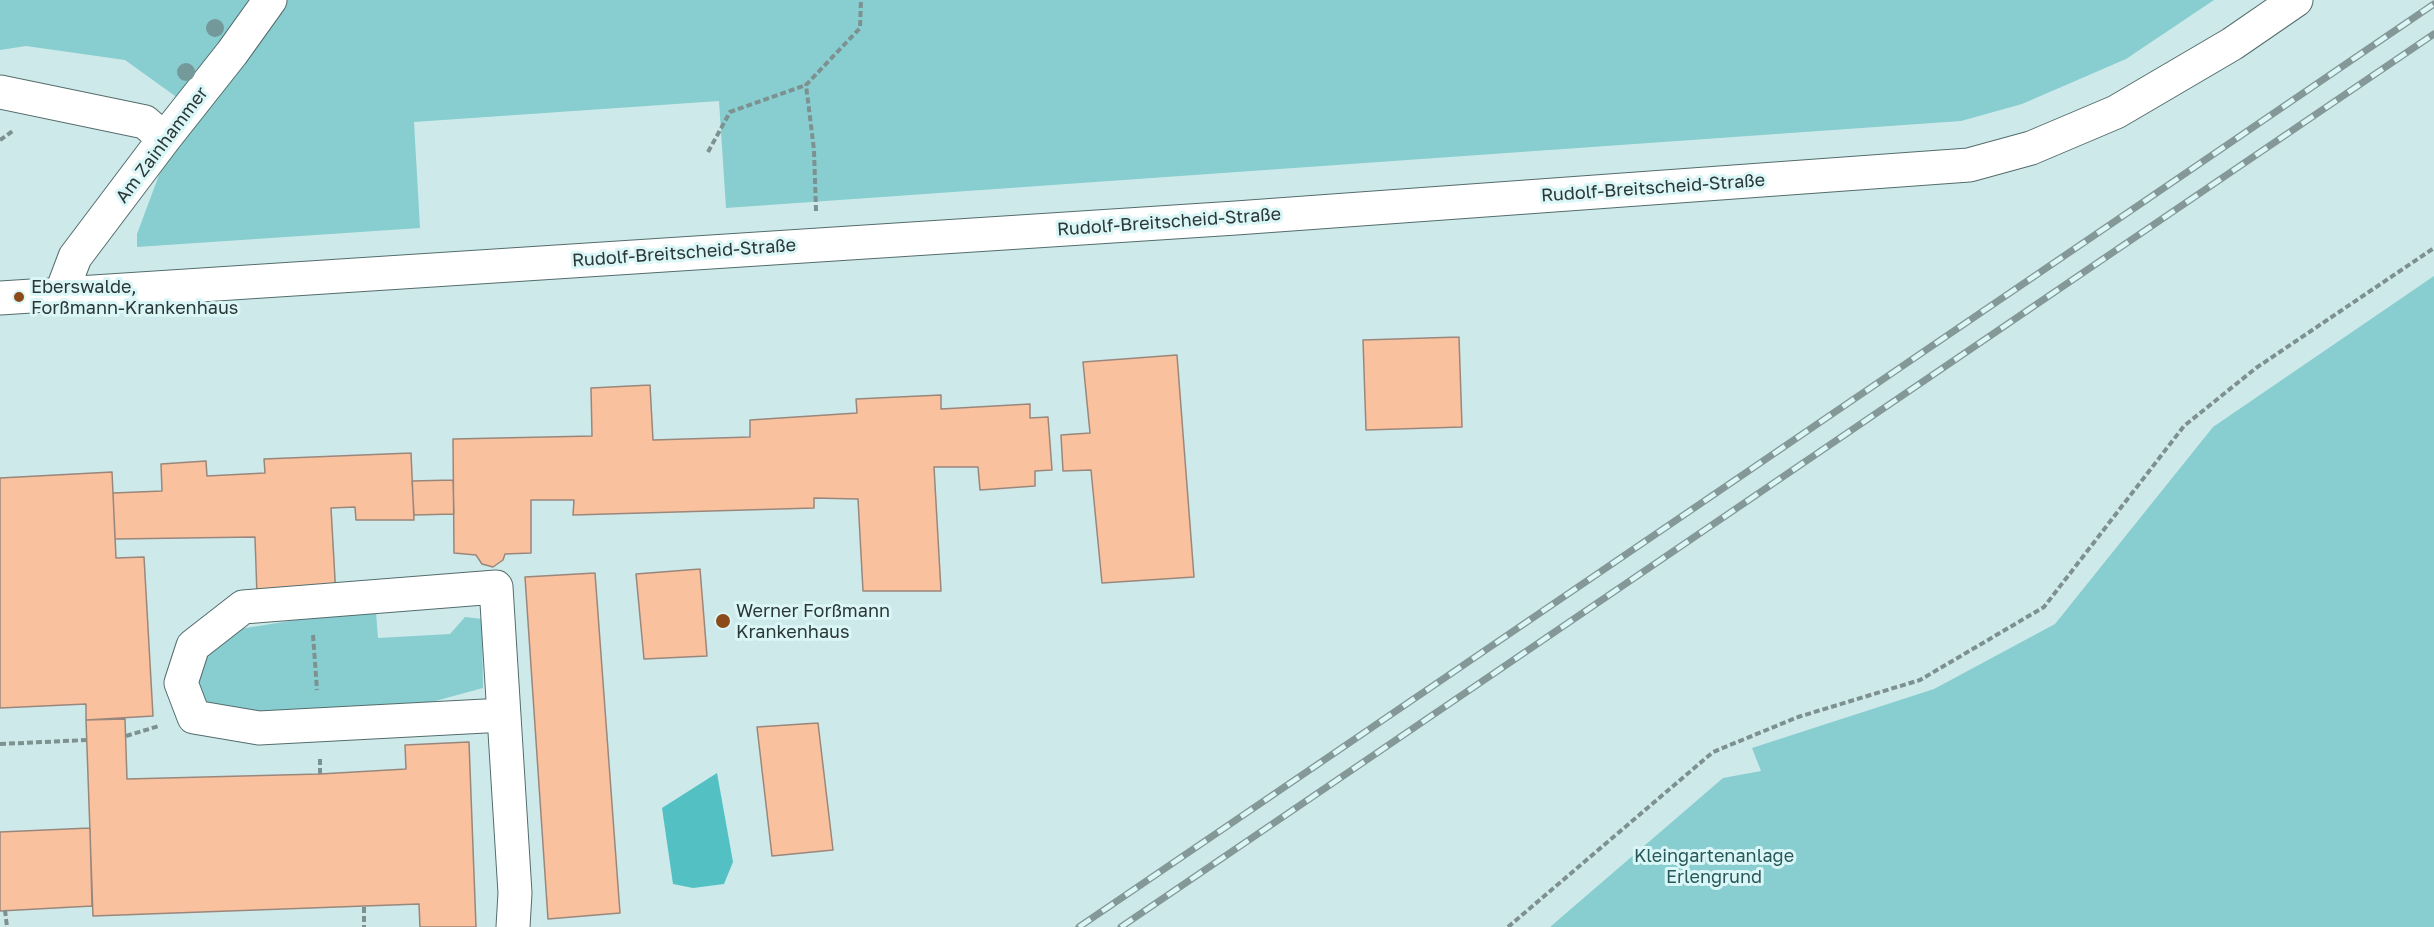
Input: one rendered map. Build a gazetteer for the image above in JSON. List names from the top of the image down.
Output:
{
  "streets": {
    "street": ["Am Zainhammer", "Rudolf-Breitscheid-Straße"]
  },
  "crossings": [
    ["Am Zainhammer", "Rudolf-Breitscheid-Straße"]
  ],
  "parks": ["Kleingartenanlage Erlengrund"],
  "places": ["Eberswalde, Forßmann-Krankenhaus", "Werner Forßmann Krankenhaus"]
}
